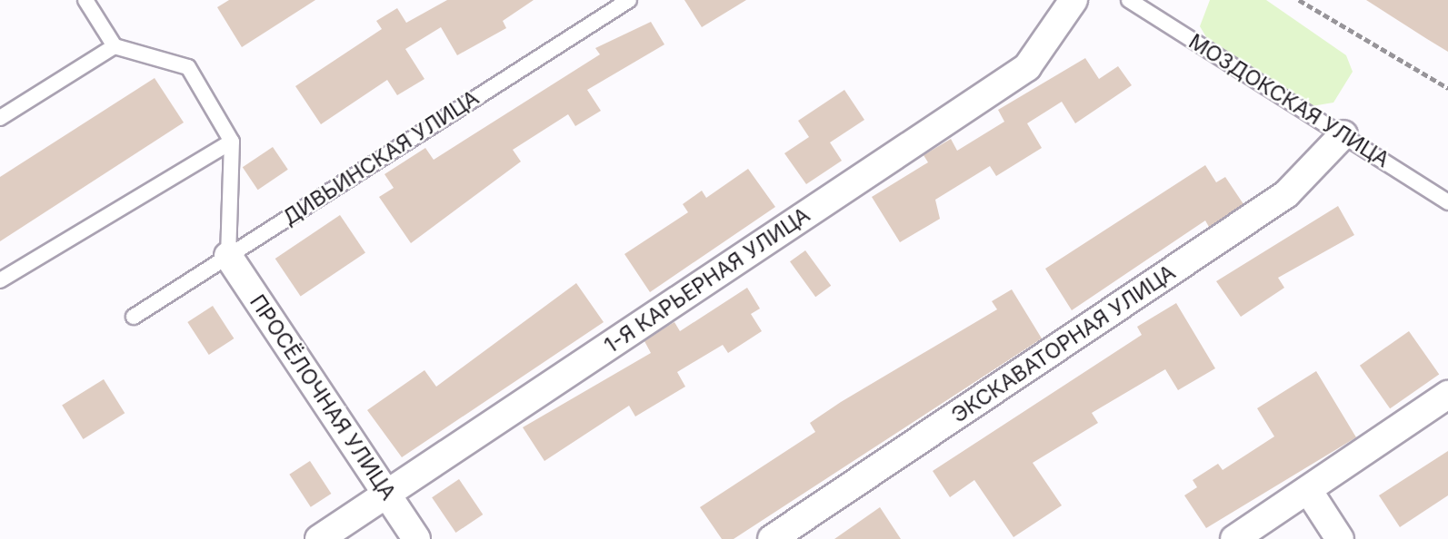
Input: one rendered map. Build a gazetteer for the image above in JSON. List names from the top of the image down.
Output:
{
  "streets": {
    "street": ["1-Я КАРЬЕРНАЯ УЛИЦА", "ЭКСКАВАТОРНАЯ УЛИЦА", "ПРОСЁЛОЧНАЯ УЛИЦА"],
    "lane": ["МОЗДОКСКАЯ УЛИЦА", "ДИВЬИНСКАЯ УЛИЦА"]
  },
  "crossings": [
    ["МОЗДОКСКАЯ УЛИЦА", "ЭКСКАВАТОРНАЯ УЛИЦА"],
    ["ДИВЬИНСКАЯ УЛИЦА", "ПРОСЁЛОЧНАЯ УЛИЦА"],
    ["1-Я КАРЬЕРНАЯ УЛИЦА", "ПРОСЁЛОЧНАЯ УЛИЦА"]
  ]
}
